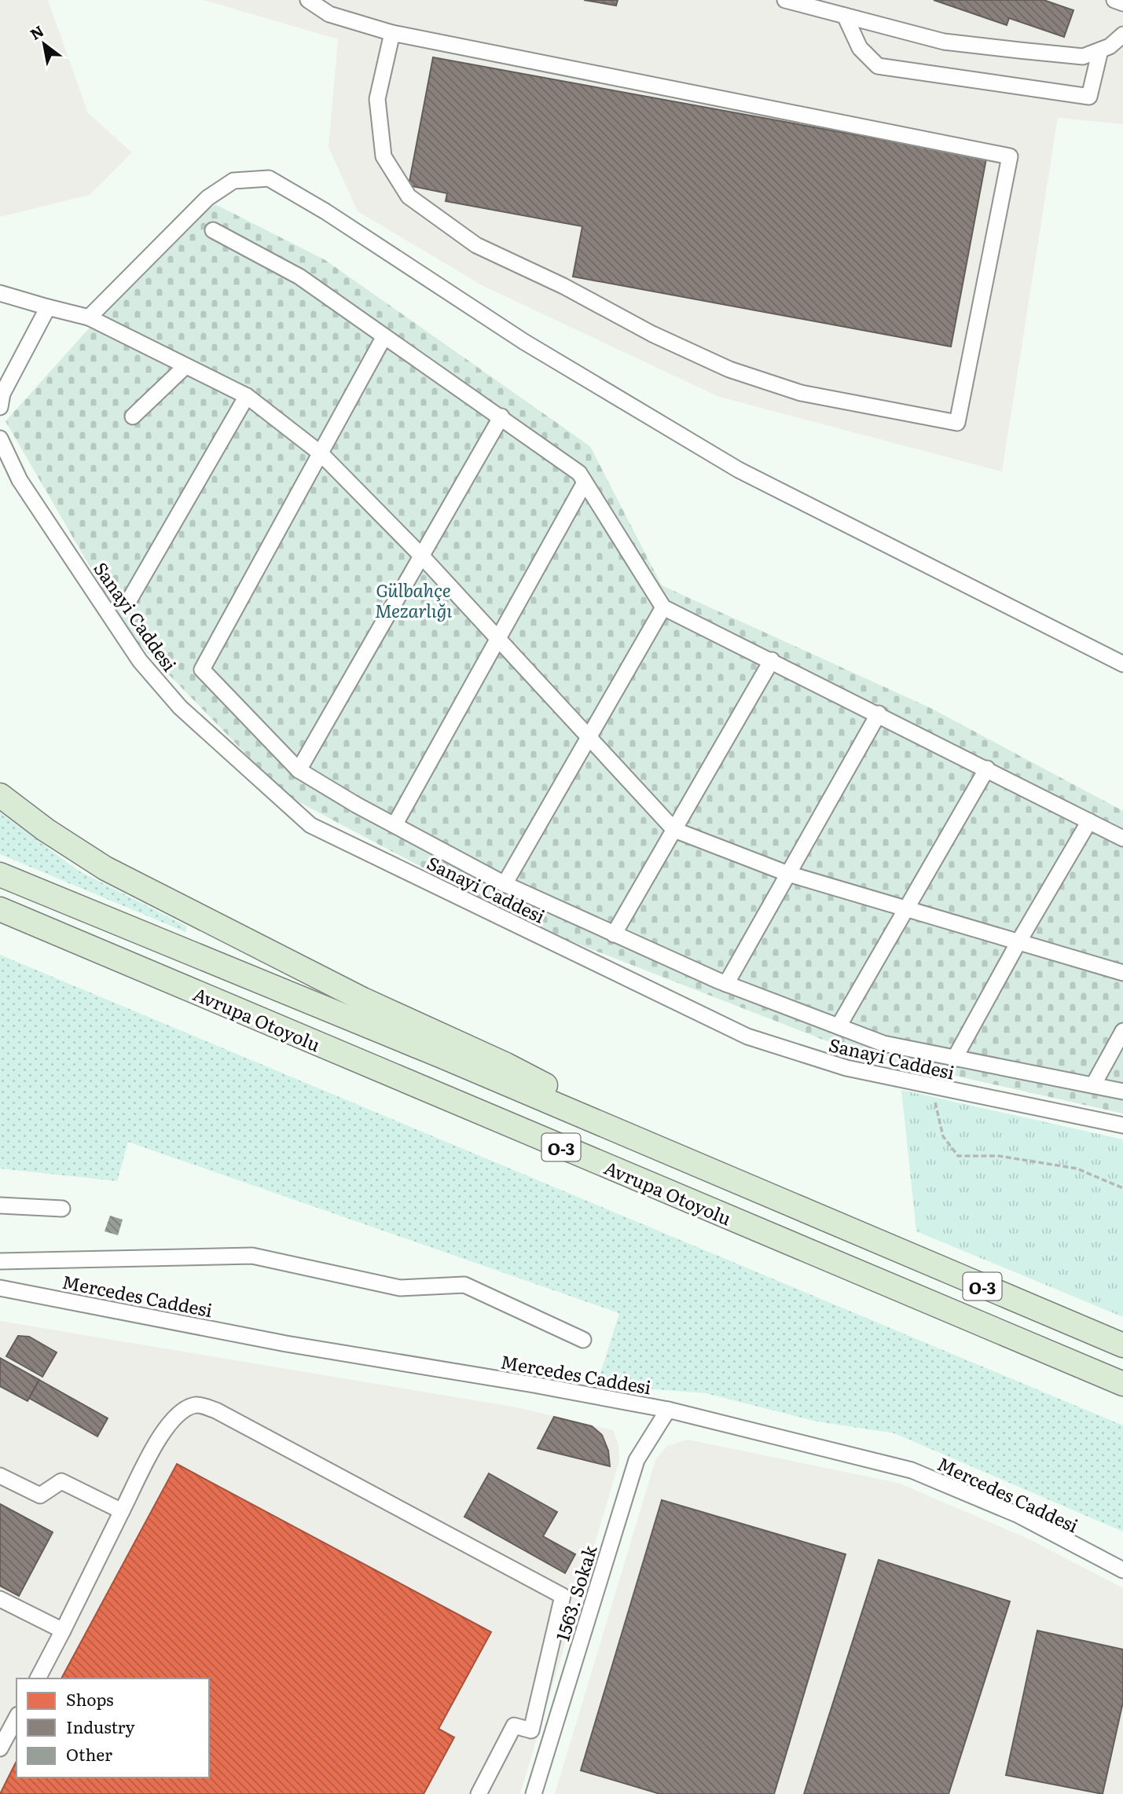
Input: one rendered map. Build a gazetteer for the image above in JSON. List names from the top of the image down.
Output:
{
  "streets": {
    "highway": ["Avrupa Otoyolu", "O-3"],
    "street": ["Sanayi Caddesi", "Mercedes Caddesi", "1563. Sokak"]
  },
  "crossings": [
    ["Mercedes Caddesi", "1563. Sokak"]
  ],
  "parks": ["Gülbahçe Mezarlığı"],
  "legend": ["Shops", "Industry", "Other"],
  "north": "top left"
}
